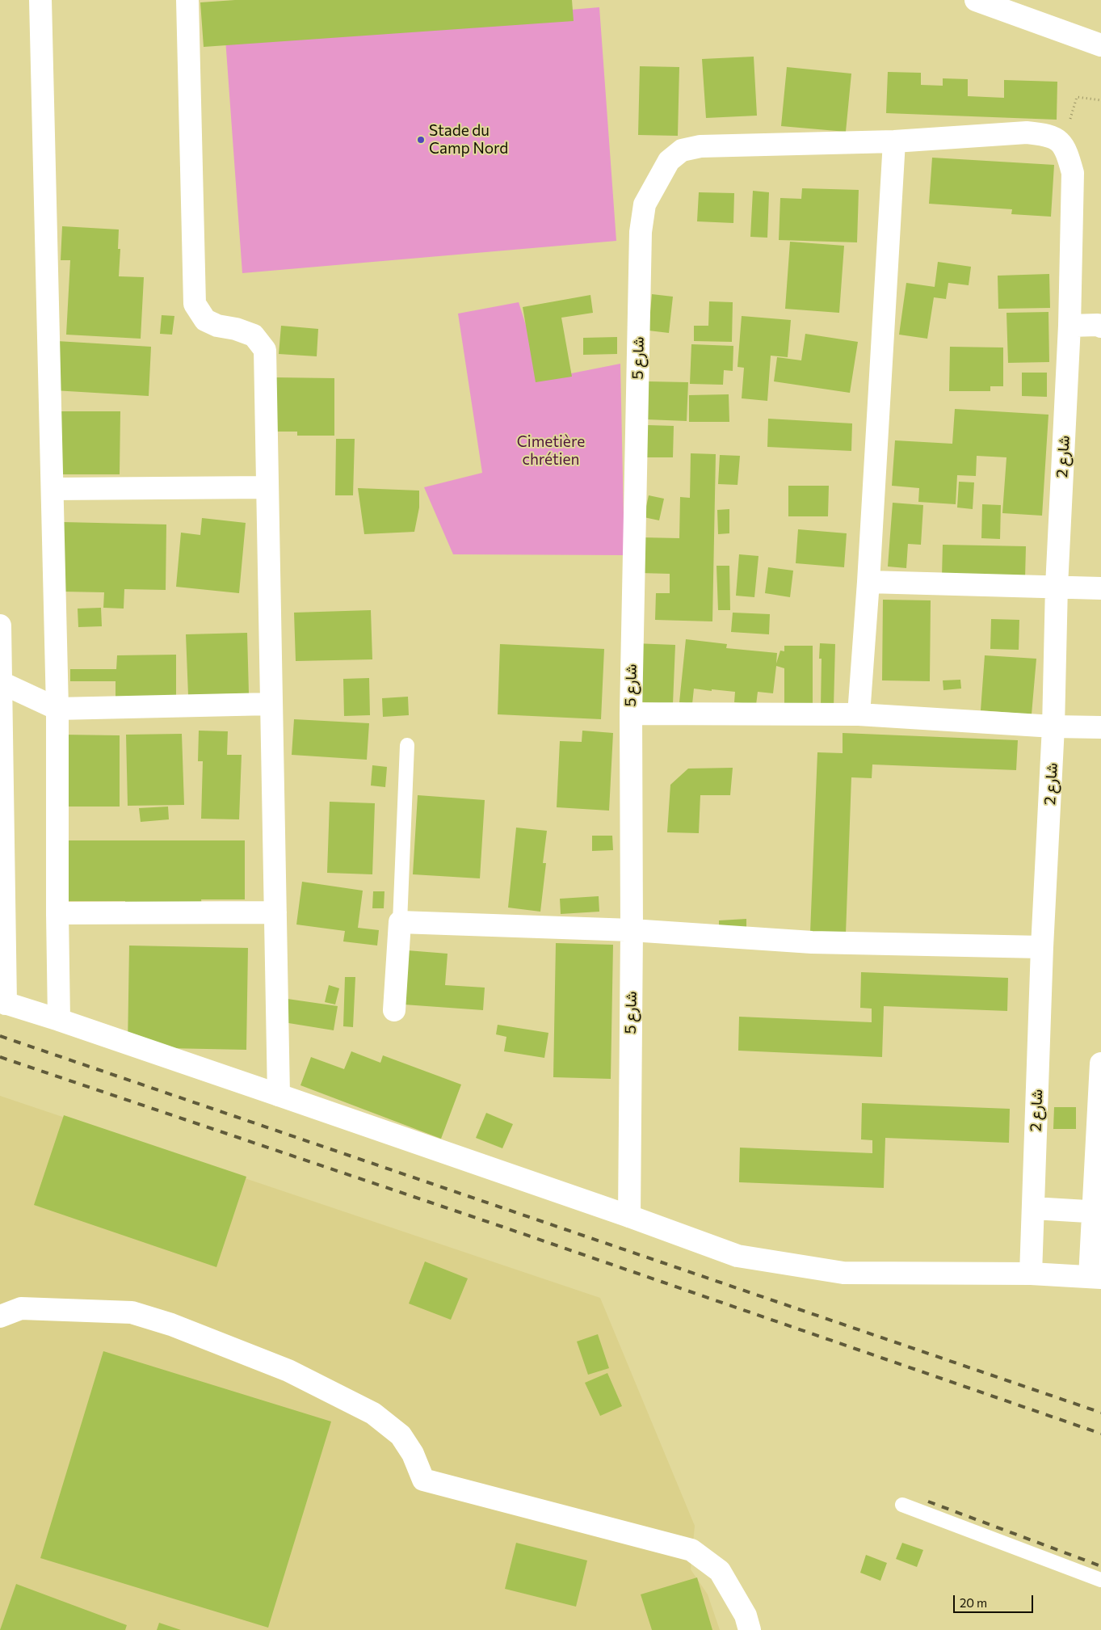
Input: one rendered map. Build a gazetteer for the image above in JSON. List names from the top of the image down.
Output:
{
  "streets": {
    "main road": ["شارع 5", "شارع 2"]
  },
  "parks": ["Cimetière chrétien"],
  "places": ["Stade du Camp Nord"],
  "scale_bar": "20 m"
}
